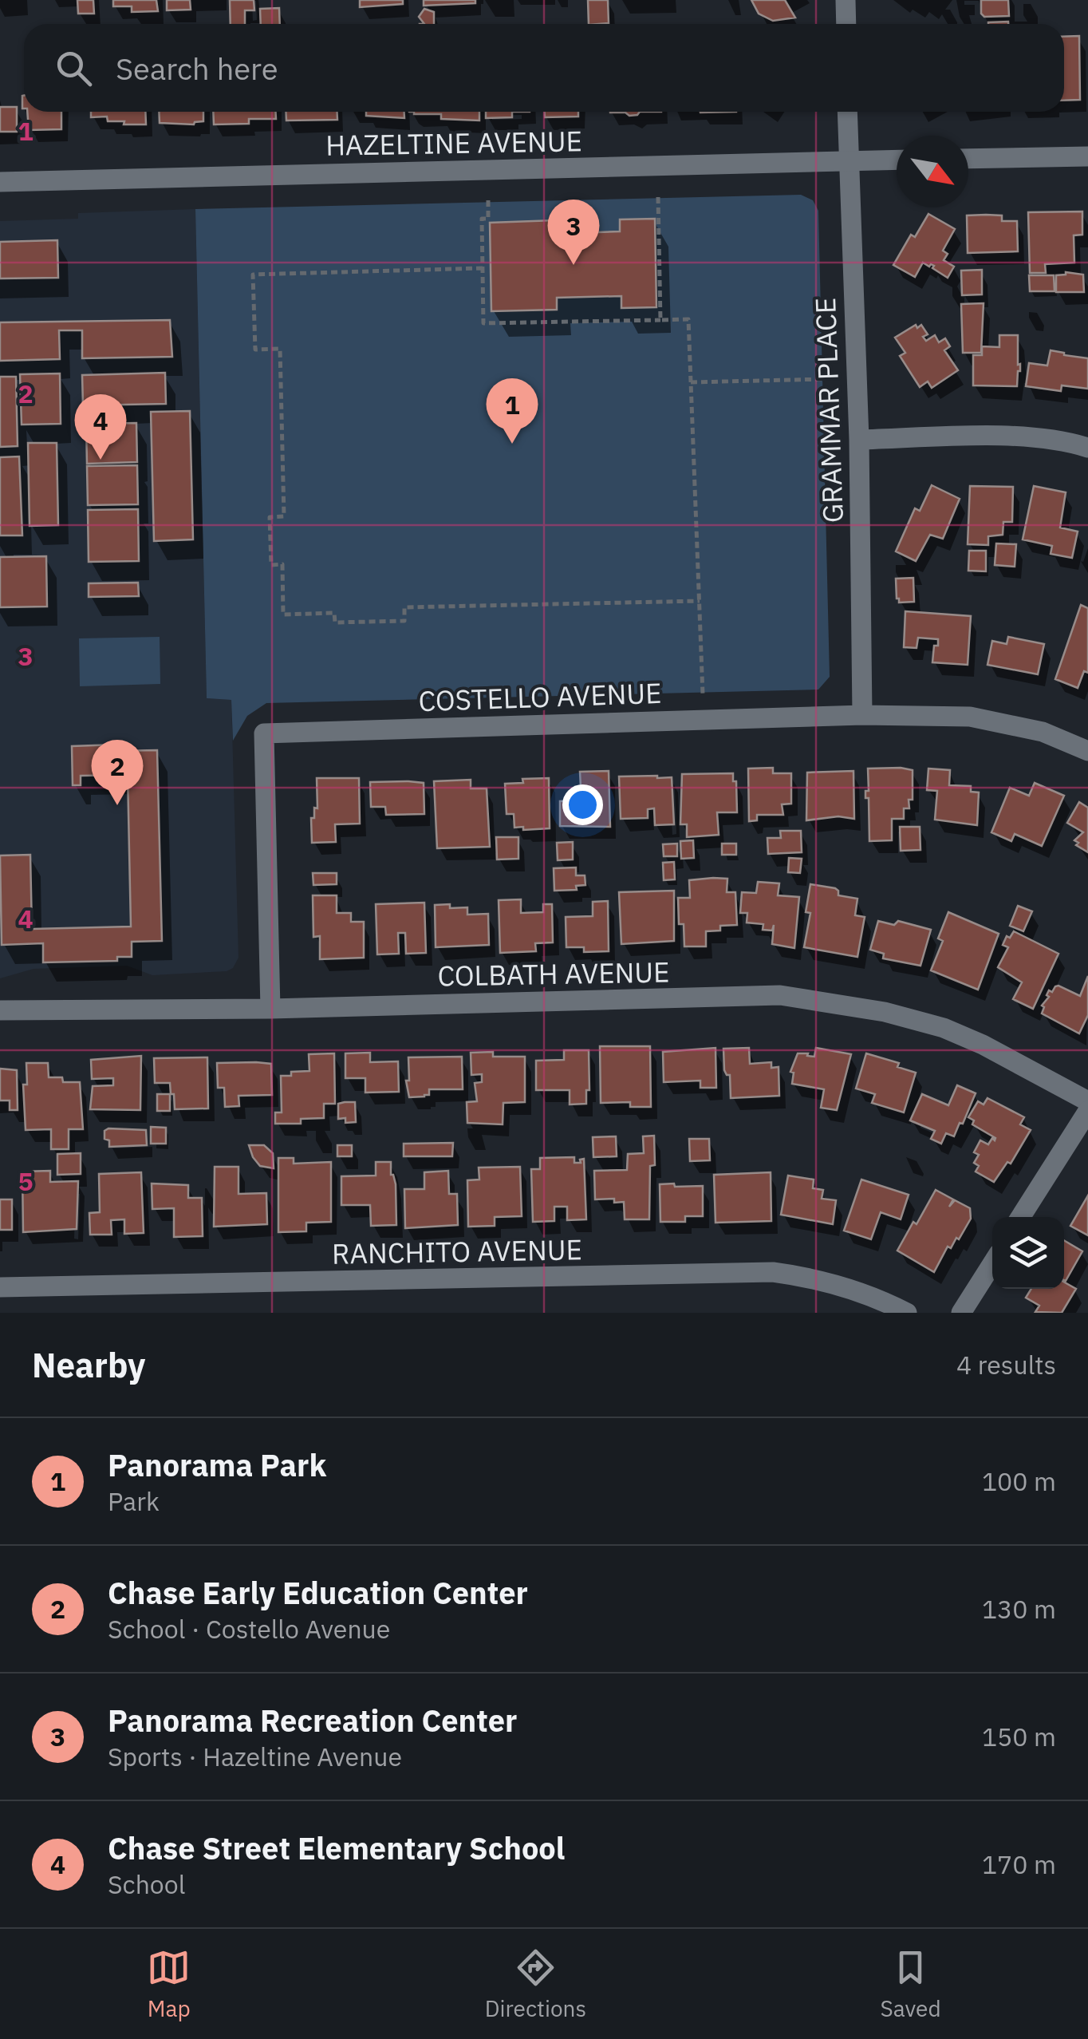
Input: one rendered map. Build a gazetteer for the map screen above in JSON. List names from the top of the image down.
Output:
{
  "streets": {
    "street": [
      "HAZELTINE AVENUE",
      "GRAMMAR PLACE",
      "COSTELLO AVENUE",
      "COLBATH AVENUE",
      "RANCHITO AVENUE"
    ]
  },
  "crossings": [
    ["HAZELTINE AVENUE", "GRAMMAR PLACE"],
    ["GRAMMAR PLACE", "COSTELLO AVENUE"],
    ["COSTELLO AVENUE", "COLBATH AVENUE"]
  ],
  "north": "bottom right",
  "page": {
    "search": "Search here",
    "pins": [
      "3",
      "1",
      "4",
      "2"
    ],
    "heading": ["Nearby", "4 results"],
    "list": [
      {
        "mark": "1",
        "name": "Panorama Park",
        "note": "Park",
        "value": "100 m"
      },
      {
        "mark": "2",
        "name": "Chase Early Education Center",
        "note": "School · Costello Avenue",
        "value": "130 m"
      },
      {
        "mark": "3",
        "name": "Panorama Recreation Center",
        "note": "Sports · Hazeltine Avenue",
        "value": "150 m"
      },
      {
        "mark": "4",
        "name": "Chase Street Elementary School",
        "note": "School",
        "value": "170 m"
      }
    ],
    "nav": ["Map", "Directions", "Saved"]
  },
  "grid": {
    "rows": [
      "1",
      "2",
      "3",
      "4",
      "5"
    ]
  }
}
